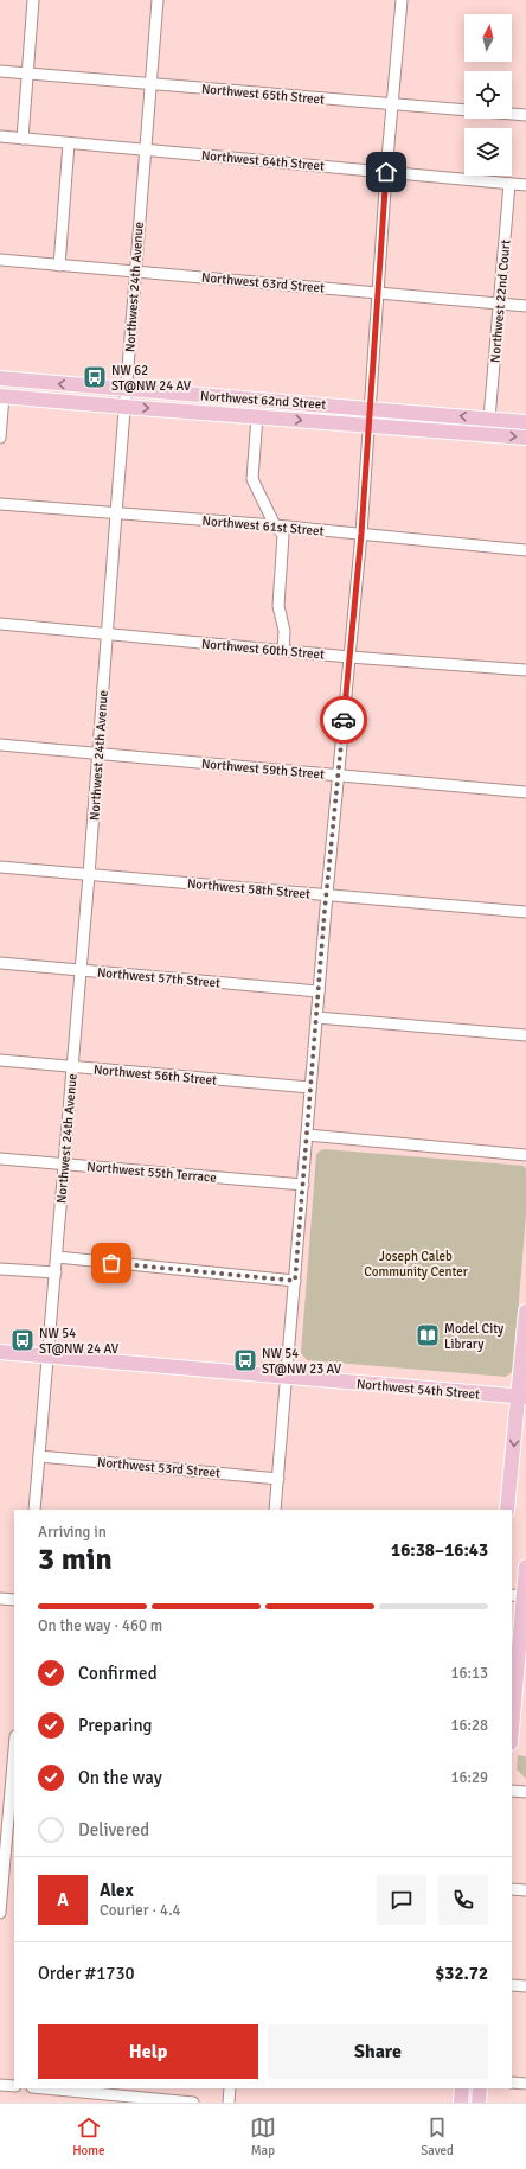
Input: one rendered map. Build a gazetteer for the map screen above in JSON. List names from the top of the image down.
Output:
{
  "streets": {
    "main road": ["Northwest 62nd Street", "Northwest 54th Street"],
    "street": [
      "Northwest 65th Street",
      "Northwest 64th Street",
      "Northwest 63rd Street",
      "Northwest 24th Avenue",
      "Northwest 22nd Court",
      "Northwest 61st Street",
      "Northwest 60th Street",
      "Northwest 59th Street",
      "Northwest 58th Street",
      "Northwest 57th Street",
      "Northwest 56th Street",
      "Northwest 55th Terrace",
      "Northwest 53rd Street"
    ]
  },
  "crossings": [
    ["Northwest 65th Street", "Northwest 24th Avenue"],
    ["Northwest 64th Street", "Northwest 24th Avenue"],
    ["Northwest 64th Street", "Northwest 22nd Court"],
    ["Northwest 63rd Street", "Northwest 24th Avenue"],
    ["Northwest 63rd Street", "Northwest 22nd Court"],
    ["Northwest 24th Avenue", "Northwest 62nd Street"],
    ["Northwest 24th Avenue", "Northwest 61st Street"],
    ["Northwest 24th Avenue", "Northwest 60th Street"],
    ["Northwest 24th Avenue", "Northwest 59th Street"],
    ["Northwest 24th Avenue", "Northwest 58th Street"],
    ["Northwest 24th Avenue", "Northwest 57th Street"],
    ["Northwest 24th Avenue", "Northwest 56th Street"],
    ["Northwest 24th Avenue", "Northwest 55th Terrace"],
    ["Northwest 24th Avenue", "Northwest 54th Street"],
    ["Northwest 24th Avenue", "Northwest 53rd Street"],
    ["Northwest 22nd Court", "Northwest 62nd Street"]
  ],
  "parks": ["Joseph Caleb Community Center"],
  "places": {
    "bus stop": ["NW 62 ST@NW 24 AV", "NW 54 ST@NW 24 AV", "NW 54 ST@NW 23 AV"],
    "library": ["Model City Library"]
  },
  "north": "top",
  "page": {
    "heading": ["3 min", "Arriving in", "16:38–16:43"],
    "panel": [
      "Alex",
      "Courier · 4.4",
      "Order #1730",
      "$32.72"
    ],
    "bar": "On the way · 460 m",
    "list": [
      ["Confirmed", "16:13"],
      ["Preparing", "16:28"],
      ["On the way", "16:29"],
      "Delivered"
    ],
    "round": "A",
    "buttons": ["Help", "Share"],
    "tabs": ["Home", "Map", "Saved"]
  }
}
